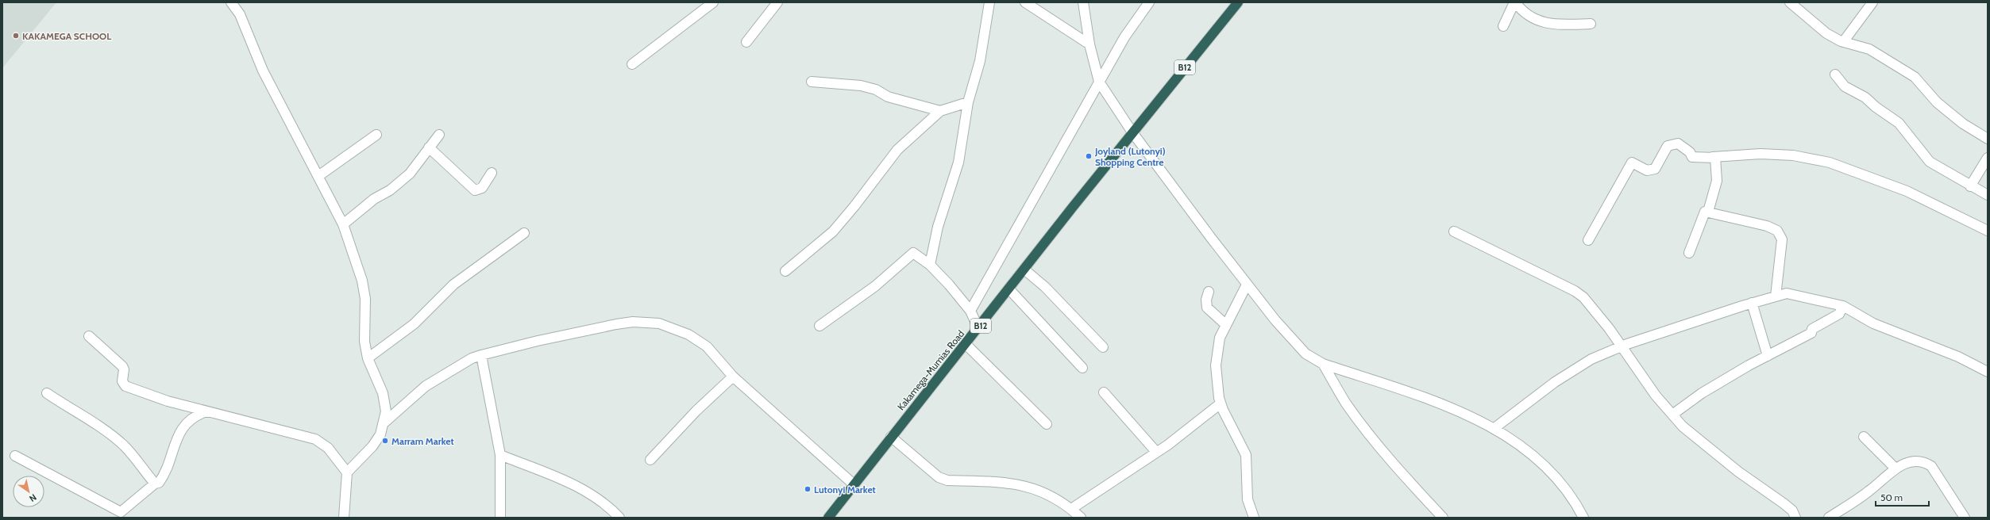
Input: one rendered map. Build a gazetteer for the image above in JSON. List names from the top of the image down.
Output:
{
  "streets": {
    "highway": ["B12", "Kakamega-Mumias Road"]
  },
  "crossings": [
    ["B12", "Kakamega-Mumias Road"]
  ],
  "places": [
    "KAKAMEGA SCHOOL",
    "Joyland (Lutonyi) Shopping Centre",
    "Marram Market",
    "Lutonyi Market"
  ],
  "scale_bar": "50 m",
  "north": "bottom right"
}
